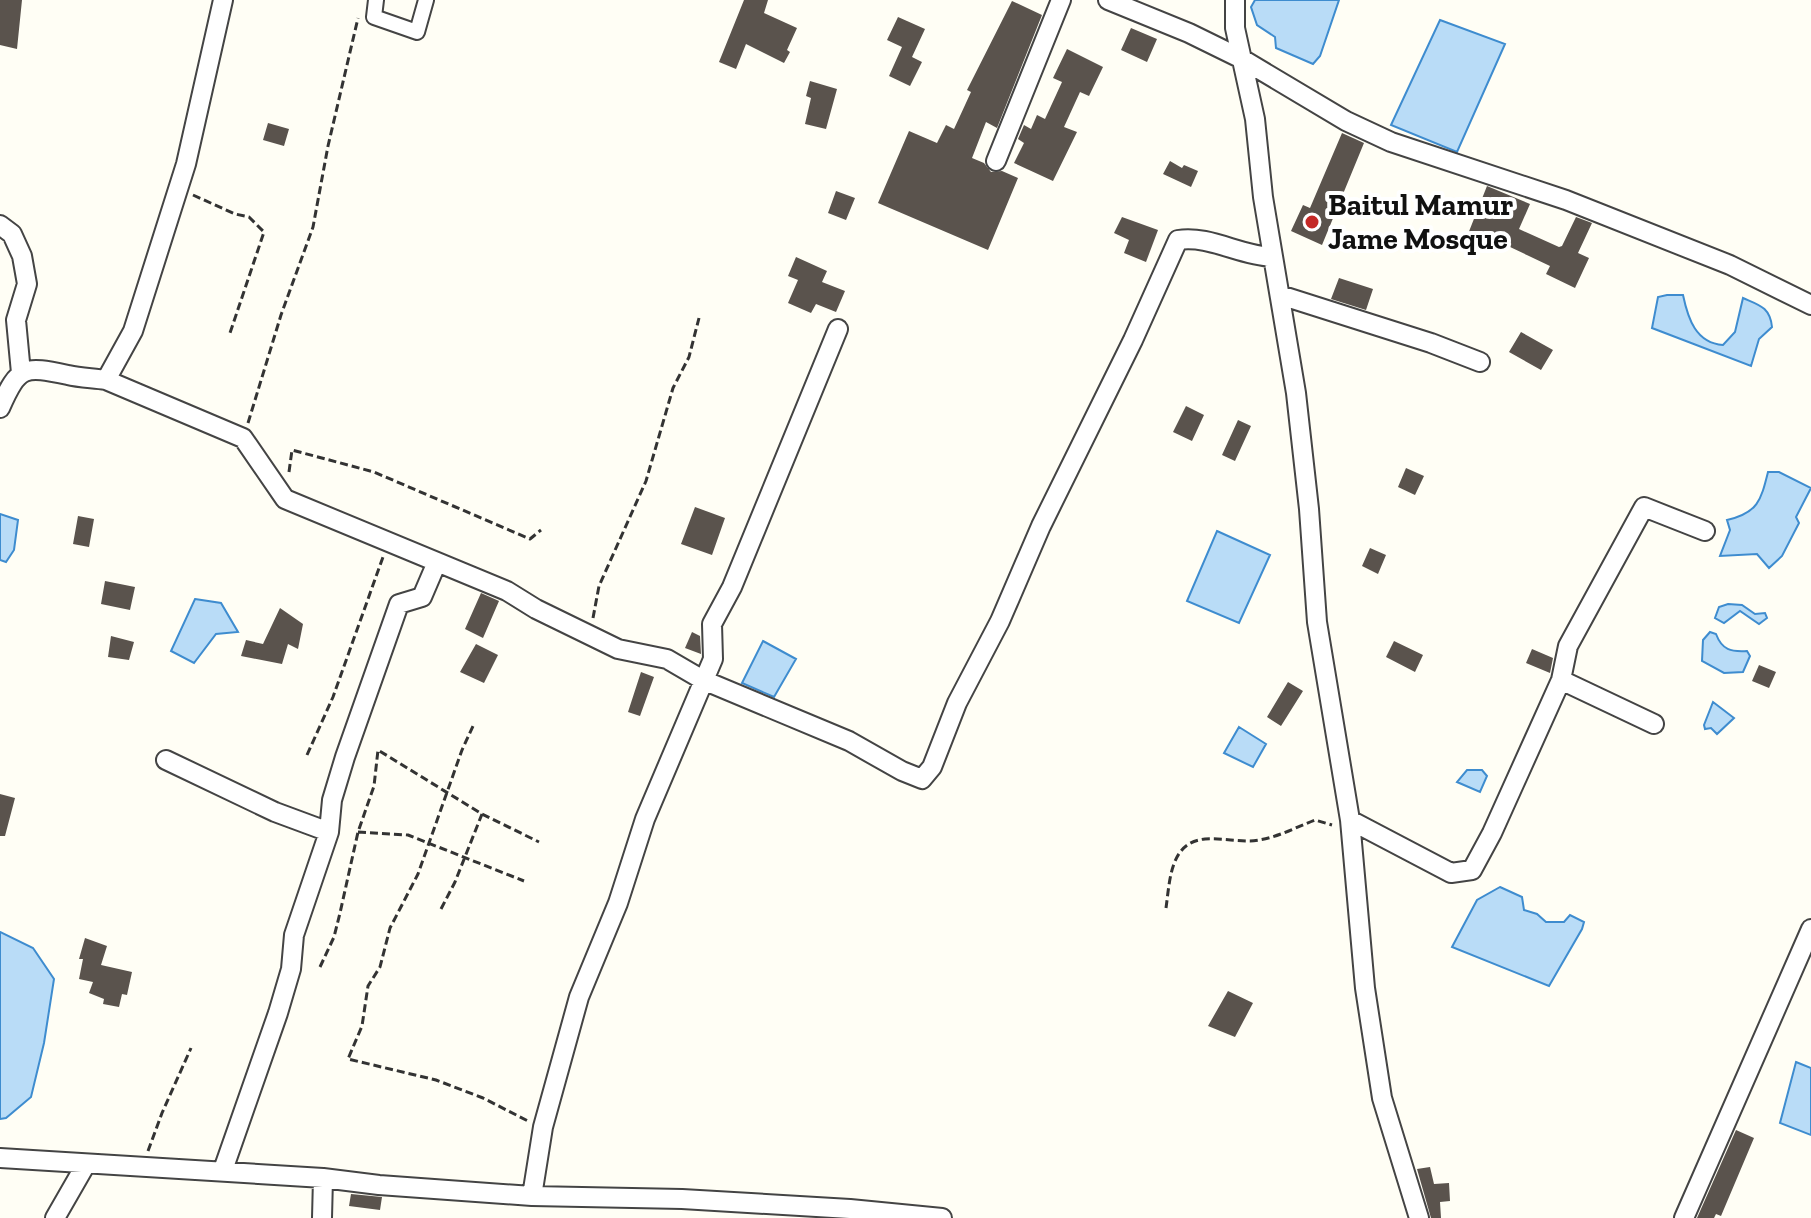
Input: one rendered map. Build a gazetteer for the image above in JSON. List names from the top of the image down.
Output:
{
  "places": ["Baitul Mamur Jame Mosque"]
}
